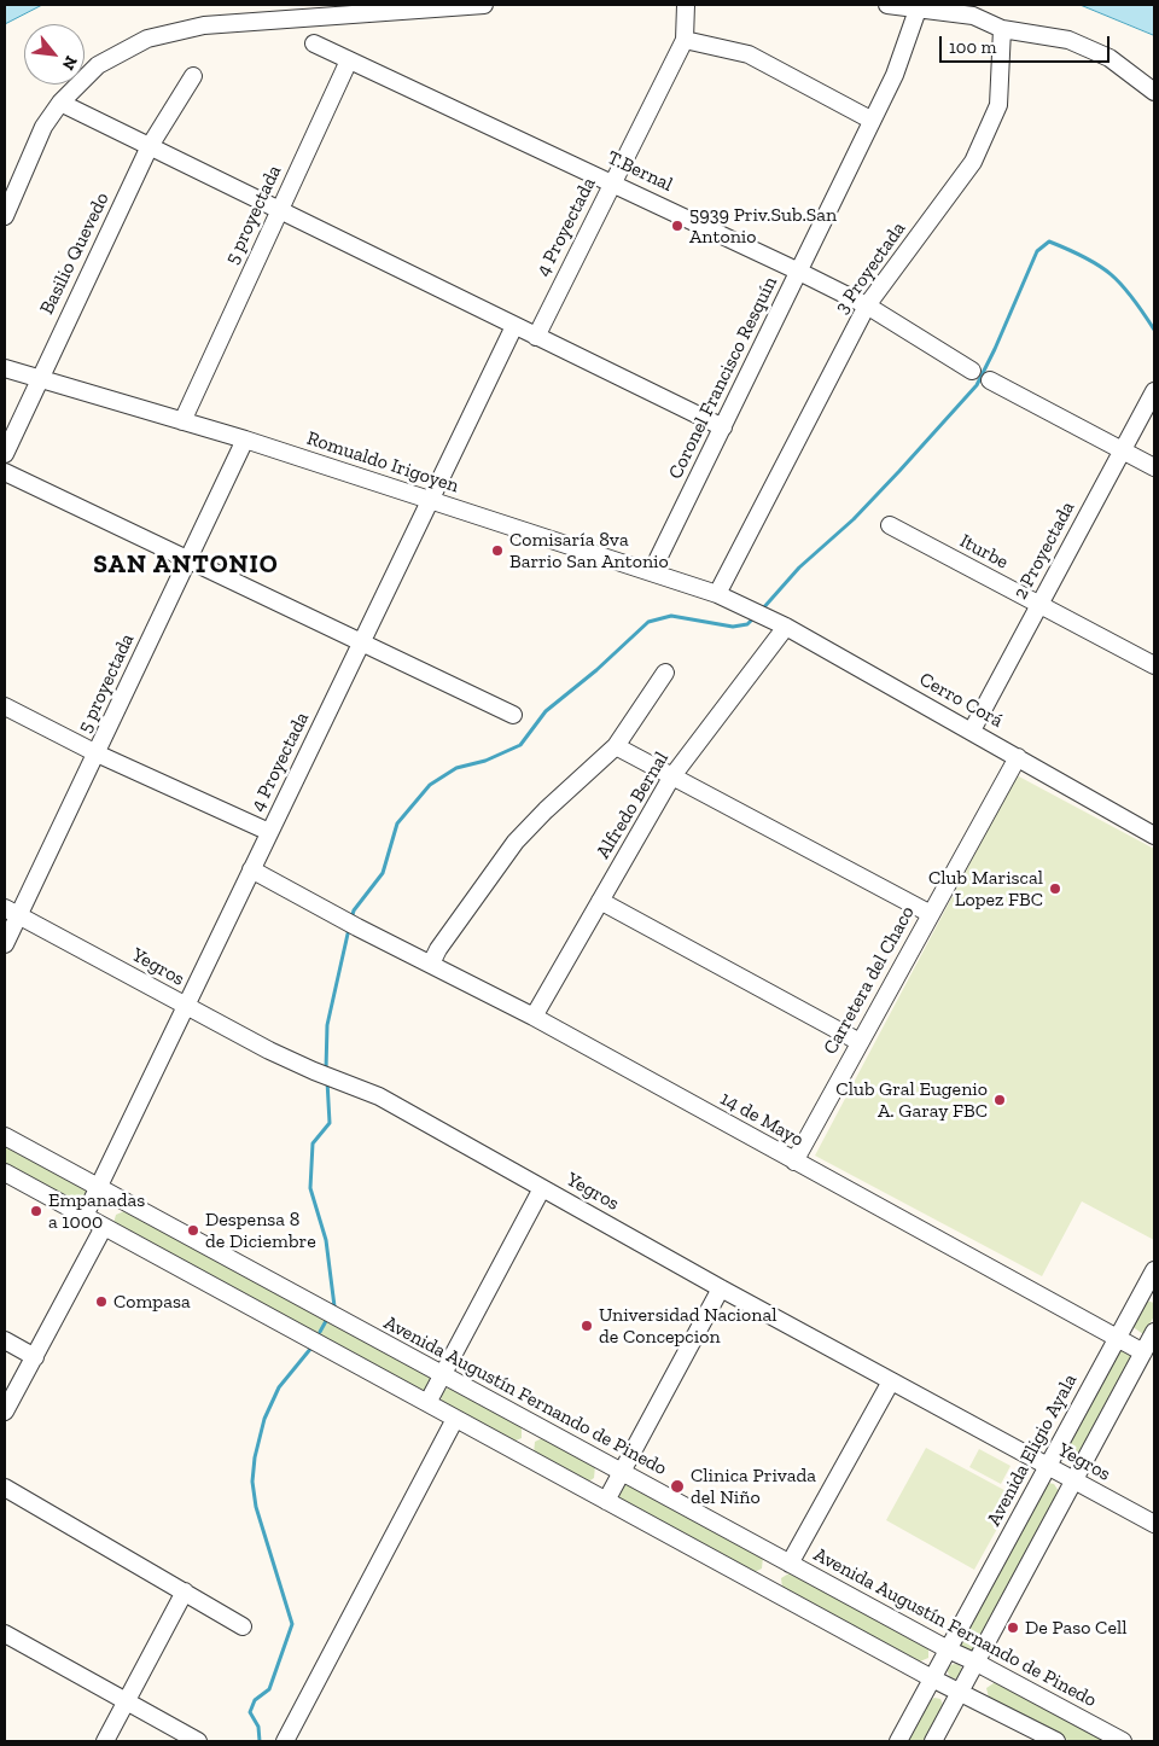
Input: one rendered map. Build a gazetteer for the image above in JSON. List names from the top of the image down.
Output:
{
  "streets": {
    "street": [
      "T.Bernal",
      "5 proyectada",
      "4 Proyectada",
      "Basilio Quevedo",
      "3 Proyectada",
      "Coronel Francisco Resquín",
      "Romualdo Irigoyen",
      "2 Proyectada",
      "Iturbe",
      "Cerro Corá",
      "Alfredo Bernal",
      "Yegros",
      "Carretera del Chaco",
      "14 de Mayo",
      "Avenida Augustín Fernando de Pinedo",
      "Avenida Eligio Ayala"
    ]
  },
  "crossings": [
    ["T.Bernal", "5 proyectada"],
    ["T.Bernal", "4 Proyectada"],
    ["T.Bernal", "3 Proyectada"],
    ["T.Bernal", "Coronel Francisco Resquín"],
    ["5 proyectada", "Romualdo Irigoyen"],
    ["5 proyectada", "Yegros"],
    ["4 Proyectada", "Romualdo Irigoyen"],
    ["4 Proyectada", "Yegros"],
    ["4 Proyectada", "14 de Mayo"],
    ["4 Proyectada", "Avenida Augustín Fernando de Pinedo"],
    ["Basilio Quevedo", "Romualdo Irigoyen"],
    ["3 Proyectada", "Romualdo Irigoyen"],
    ["Coronel Francisco Resquín", "Romualdo Irigoyen"],
    ["Romualdo Irigoyen", "Cerro Corá"],
    ["2 Proyectada", "Iturbe"],
    ["2 Proyectada", "Cerro Corá"],
    ["Cerro Corá", "Alfredo Bernal"],
    ["Cerro Corá", "Carretera del Chaco"],
    ["Alfredo Bernal", "14 de Mayo"],
    ["Yegros", "Avenida Eligio Ayala"],
    ["Carretera del Chaco", "14 de Mayo"],
    ["14 de Mayo", "Avenida Eligio Ayala"],
    ["Avenida Augustín Fernando de Pinedo", "Avenida Eligio Ayala"]
  ],
  "districts": ["SAN ANTONIO"],
  "places": [
    "5939 Priv.Sub.San Antonio",
    "Comisaría 8va Barrio San Antonio",
    "Club Mariscal Lopez FBC",
    "Club Gral Eugenio A. Garay FBC",
    "Empanadas a 1000",
    "Despensa 8 de Diciembre",
    "Compasa",
    "Universidad Nacional de Concepcion",
    "Clinica Privada del Niño",
    "De Paso Cell"
  ],
  "scale_bar": "100 m",
  "north": "bottom right"
}
